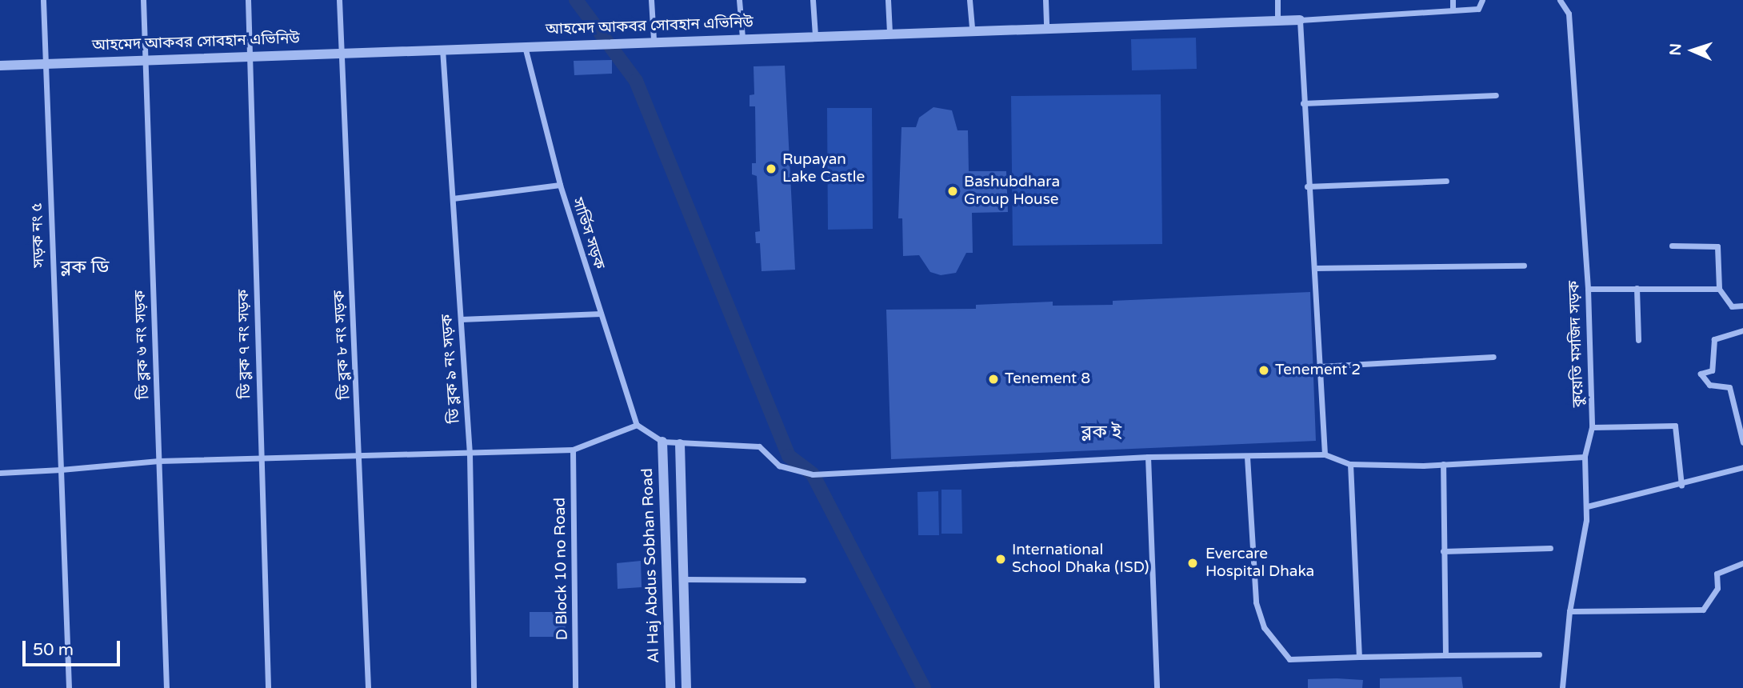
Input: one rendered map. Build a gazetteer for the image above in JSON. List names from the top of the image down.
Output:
{
  "streets": {
    "street": [
      "আহমেদ আকবর সোবহান এভিনিউ",
      "সার্ভিস সড়ক",
      "সড়ক নং ৫",
      "ডি ব্লক ৭ নং সড়ক",
      "কুয়েতি মসজিদ সড়ক",
      "ডি ব্লক ৬ নং সড়ক",
      "ডি ব্লক ৮ নং সড়ক",
      "ডি ব্লক ৯ নং সড়ক",
      "Al Haj Abdus Sobhan Road",
      "D Block 10 no Road"
    ]
  },
  "crossings": [
    ["আহমেদ আকবর সোবহান এভিনিউ", "সার্ভিস সড়ক"],
    ["আহমেদ আকবর সোবহান এভিনিউ", "সড়ক নং ৫"],
    ["আহমেদ আকবর সোবহান এভিনিউ", "ডি ব্লক ৭ নং সড়ক"],
    ["আহমেদ আকবর সোবহান এভিনিউ", "ডি ব্লক ৬ নং সড়ক"],
    ["আহমেদ আকবর সোবহান এভিনিউ", "ডি ব্লক ৮ নং সড়ক"],
    ["আহমেদ আকবর সোবহান এভিনিউ", "ডি ব্লক ৯ নং সড়ক"]
  ],
  "districts": ["ব্লক ডি", "ব্লক ই"],
  "places": [
    "Rupayan Lake Castle",
    "Bashubdhara Group House",
    "Tenement 2",
    "Tenement 8",
    "International School Dhaka (ISD)",
    "Evercare Hospital Dhaka"
  ],
  "scale_bar": "50 m",
  "north": "left"
}
